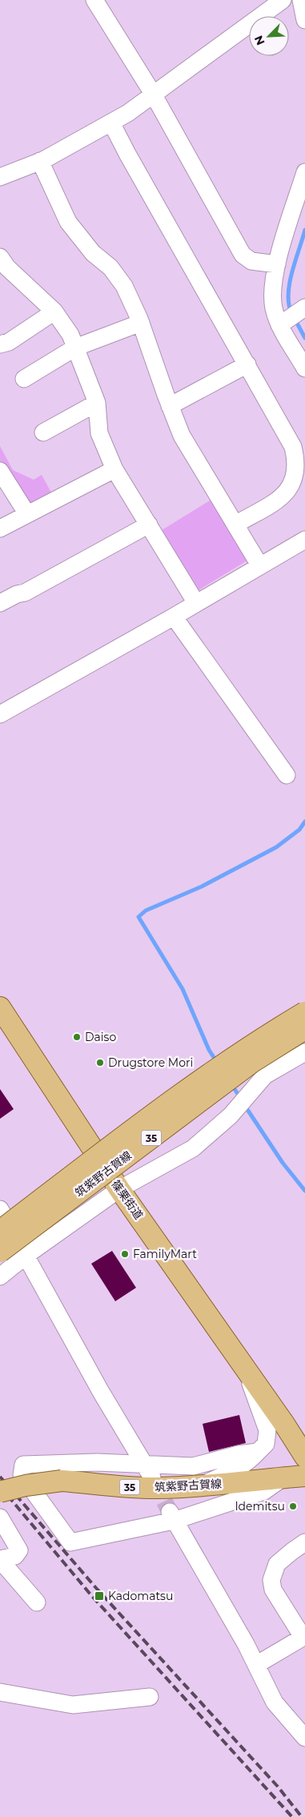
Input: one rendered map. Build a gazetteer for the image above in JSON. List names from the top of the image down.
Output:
{
  "streets": {
    "main road": ["35", "筑紫野古賀線", "篠栗街道"]
  },
  "places": {
    "other": [
      "Daiso",
      "Drugstore Mori",
      "FamilyMart",
      "Idemitsu"
    ],
    "transit": ["Kadomatsu"]
  },
  "north": "bottom left"
}
